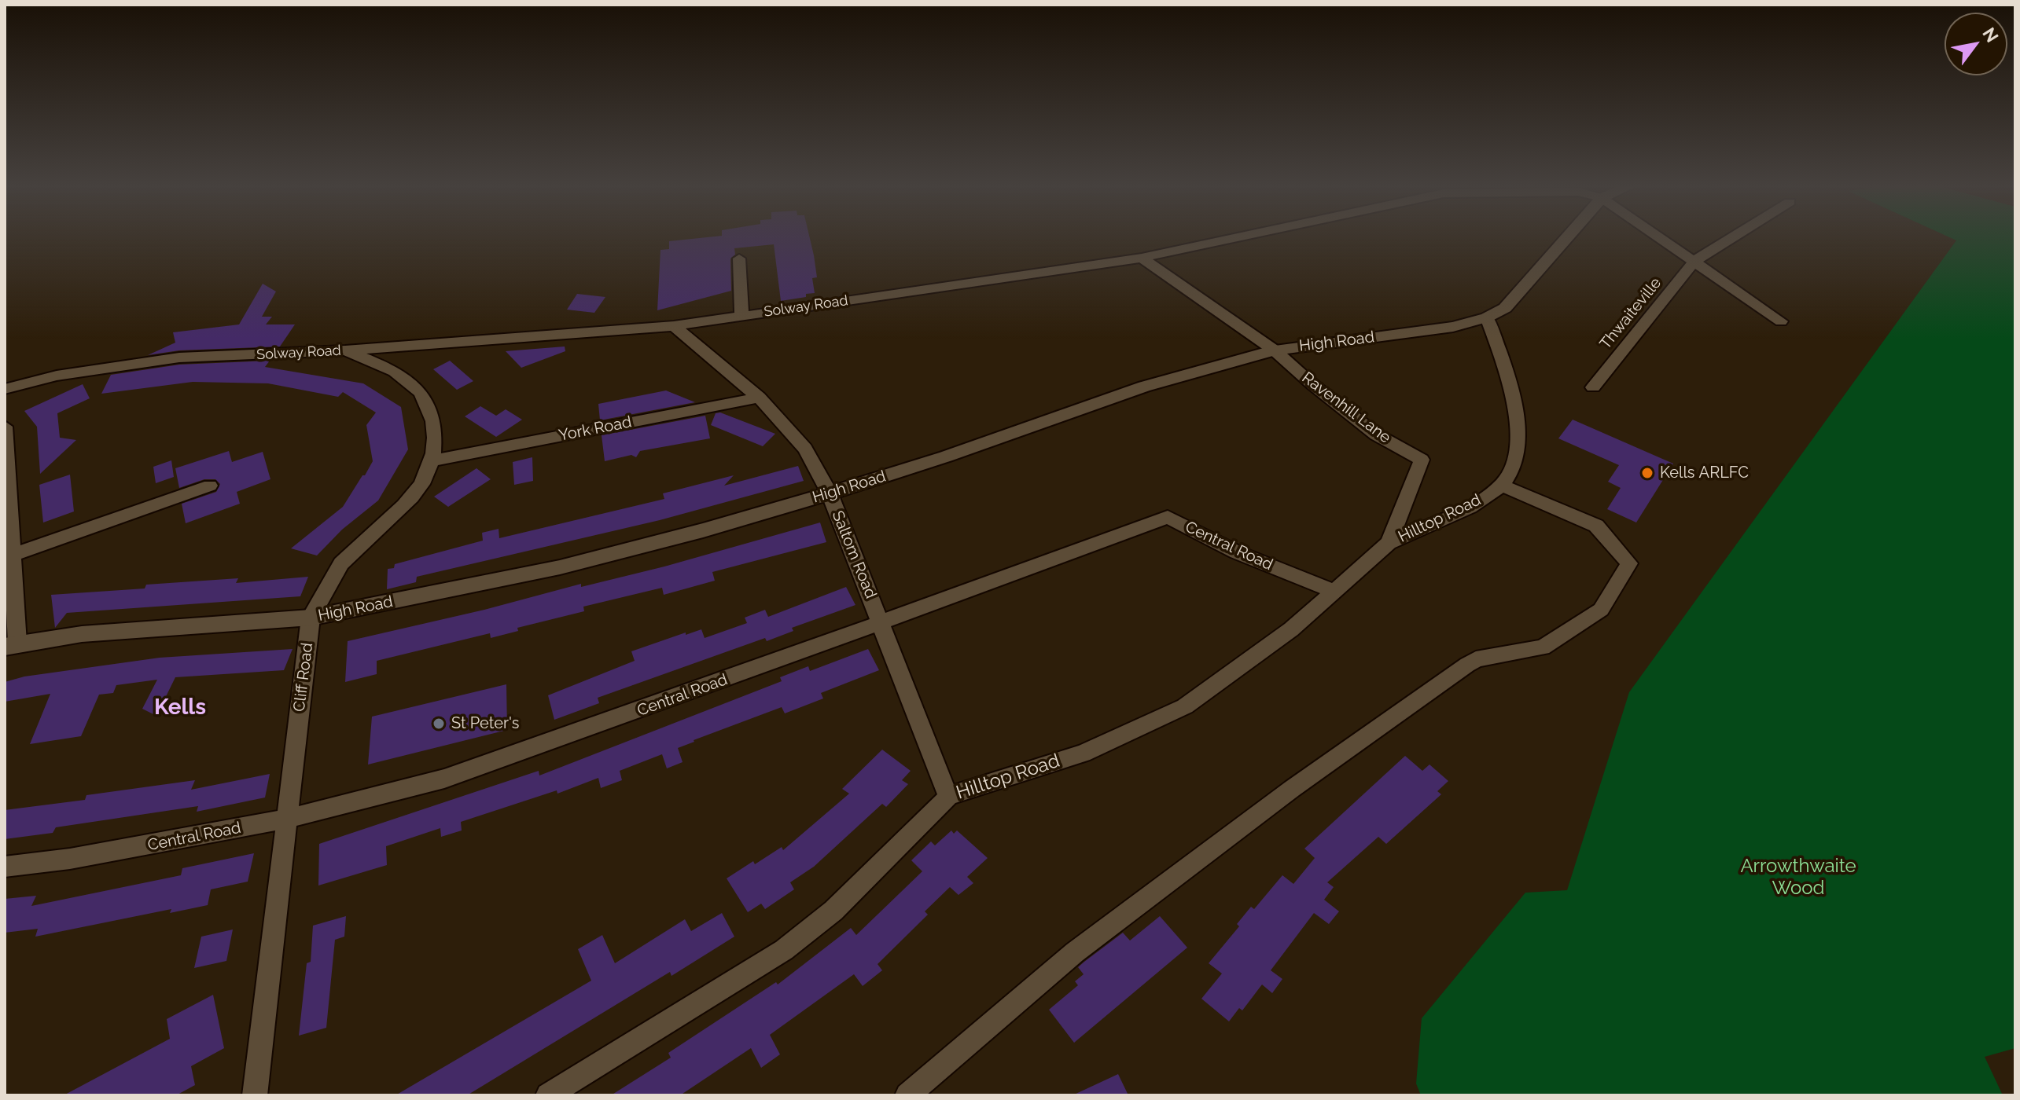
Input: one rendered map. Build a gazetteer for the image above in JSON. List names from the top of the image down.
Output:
{
  "streets": {
    "street": [
      "Solway Road",
      "Thwaiteville",
      "High Road",
      "Ravenhill Lane",
      "York Road",
      "Hilltop Road",
      "Central Road",
      "Saltom Road",
      "Cliff Road"
    ]
  },
  "crossings": [
    ["Solway Road", "Ravenhill Lane"],
    ["Solway Road", "Saltom Road"],
    ["Solway Road", "Cliff Road"],
    ["High Road", "Ravenhill Lane"],
    ["High Road", "Hilltop Road"],
    ["High Road", "Saltom Road"],
    ["High Road", "Cliff Road"],
    ["Ravenhill Lane", "Hilltop Road"],
    ["York Road", "Saltom Road"],
    ["York Road", "Cliff Road"],
    ["Hilltop Road", "Central Road"],
    ["Hilltop Road", "Saltom Road"],
    ["Central Road", "Saltom Road"],
    ["Central Road", "Cliff Road"]
  ],
  "districts": ["Kells"],
  "parks": ["Arrowthwaite Wood"],
  "places": ["Kells ARLFC", "St Peter's"],
  "north": "top right"
}
